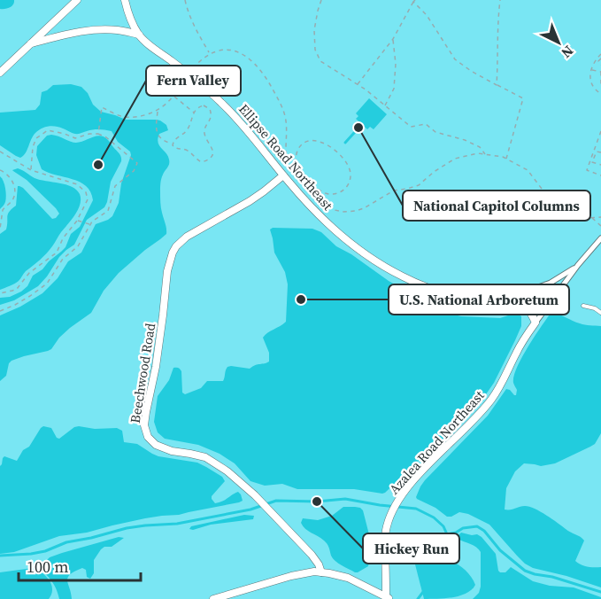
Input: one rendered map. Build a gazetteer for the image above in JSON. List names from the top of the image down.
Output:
{
  "streets": {
    "street": ["Ellipse Road Northeast", "Beechwood Road", "Azalea Road Northeast"]
  },
  "crossings": [
    ["Ellipse Road Northeast", "Beechwood Road"],
    ["Ellipse Road Northeast", "Azalea Road Northeast"]
  ],
  "places": [
    "National Capitol Columns",
    "Fern Valley",
    "U.S. National Arboretum",
    "Hickey Run"
  ],
  "scale_bar": "100 m",
  "north": "bottom right"
}
